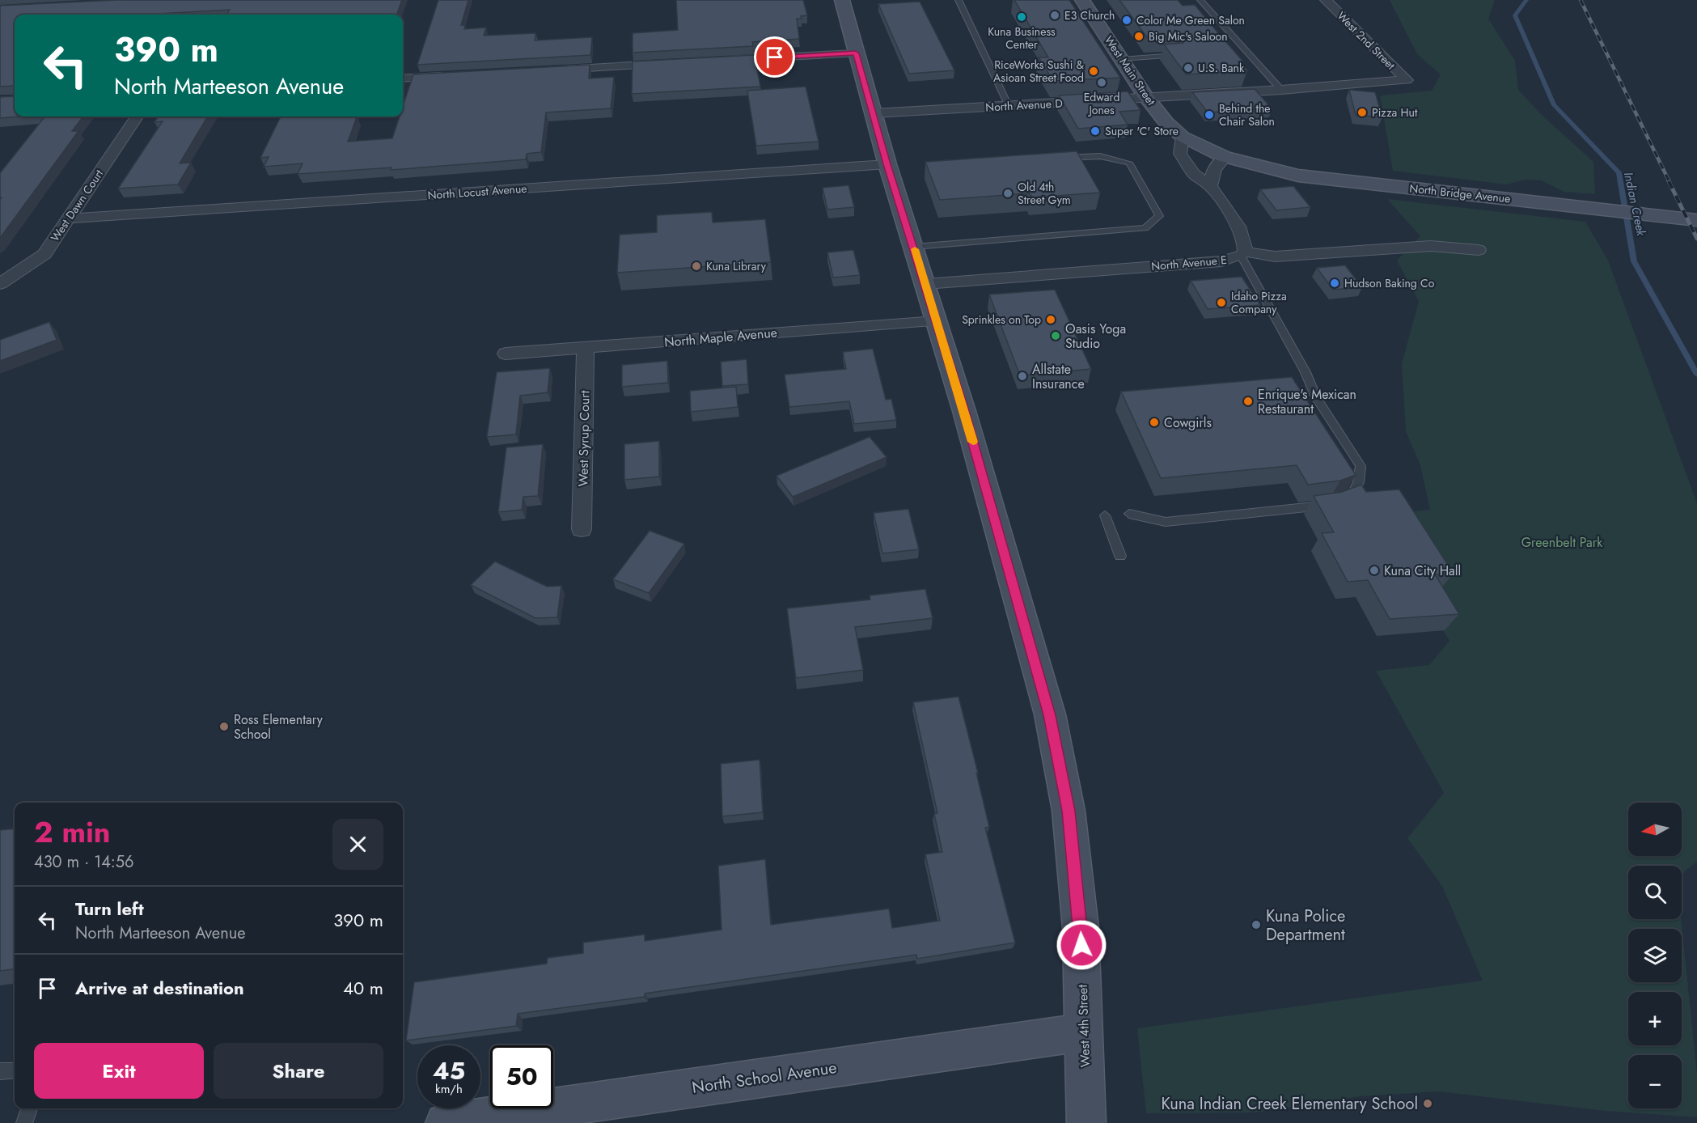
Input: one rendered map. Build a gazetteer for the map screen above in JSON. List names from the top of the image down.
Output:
{
  "streets": {
    "main road": [
      "West Main Street",
      "North Bridge Avenue",
      "West 4th Street",
      "North School Avenue"
    ],
    "street": [
      "West 2nd Street",
      "North Avenue D",
      "North Locust Avenue",
      "West Dawn Court",
      "North Avenue E",
      "North Maple Avenue",
      "West Syrup Court"
    ]
  },
  "crossings": [
    ["West 2nd Street", "North Avenue D"],
    ["West Main Street", "North Avenue D"],
    ["West Main Street", "North Bridge Avenue"],
    ["North Avenue D", "West 4th Street"],
    ["North Locust Avenue", "West Dawn Court"],
    ["North Locust Avenue", "West 4th Street"],
    ["North Avenue E", "West 4th Street"],
    ["North Maple Avenue", "West Syrup Court"],
    ["North Maple Avenue", "West 4th Street"],
    ["West 4th Street", "North School Avenue"]
  ],
  "water": ["Indian Creek"],
  "parks": ["Greenbelt Park"],
  "places": [
    "E3 Church",
    "Kuna Business Center",
    "Color Me Green Salon",
    "Big Mic's Saloon",
    "U.S. Bank",
    "RiceWorks Sushi & Asioan Street Food",
    "Edward Jones",
    "Pizza Hut",
    "Behind the Chair Salon",
    "Super 'C' Store",
    "Old 4th Street Gym",
    "Kuna Library",
    "Hudson Baking Co",
    "Idaho Pizza Company",
    "Sprinkles on Top",
    "Oasis Yoga Studio",
    "Allstate Insurance",
    "Enrique's Mexican Restaurant",
    "Cowgirls",
    "Kuna City Hall",
    "Ross Elementary School",
    "Kuna Police Department",
    "Kuna Indian Creek Elementary School"
  ],
  "north": "left",
  "page": {
    "turn": ["390 m", "North Marteeson Avenue"],
    "map_buttons": ["+", "−"],
    "heading": ["2 min", "430 m · 14:56"],
    "list": [
      {
        "name": "Turn left",
        "note": "North Marteeson Avenue",
        "value": "390 m"
      },
      {
        "name": "Arrive at destination",
        "value": "40 m"
      }
    ],
    "buttons": ["Exit", "Share"],
    "speed": "45 km/h",
    "limit": "50"
  }
}
